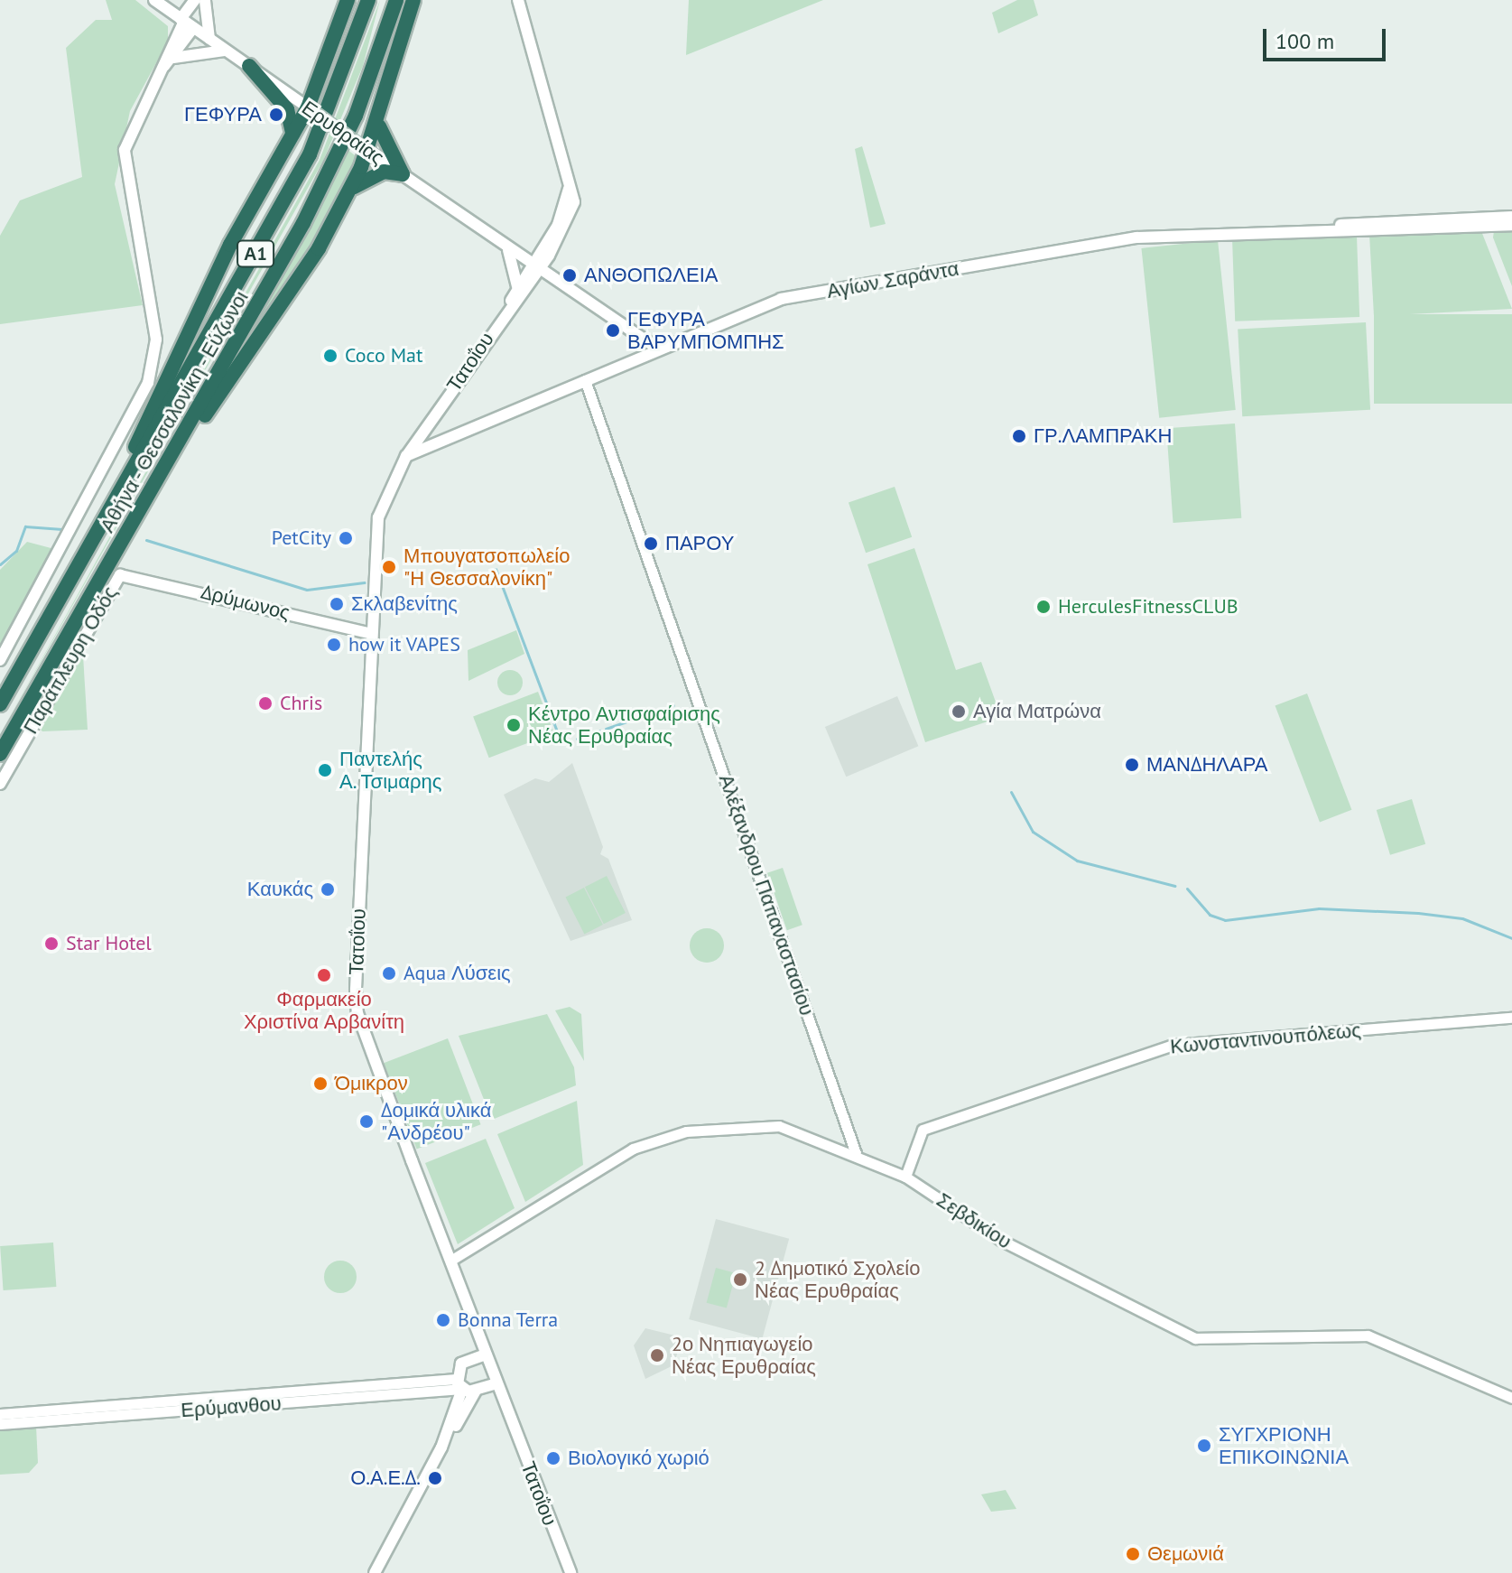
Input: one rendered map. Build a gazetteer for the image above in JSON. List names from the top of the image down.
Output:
{
  "streets": {
    "highway": ["Α1", "Αθήνα - Θεσσαλονίκη - Εύζωνοι"],
    "main road": [
      "Ερυθραίας",
      "Αγίων Σαράντα",
      "Τατοΐου",
      "Δρύμωνος",
      "Παράπλευρη Οδός",
      "Ερύμανθου"
    ],
    "street": ["Αλέξανδρου Παπαναστασίου", "Κωνσταντινουπόλεως", "Σεβδικίου"]
  },
  "crossings": [
    ["Ερυθραίας", "Αγίων Σαράντα"],
    ["Ερυθραίας", "Τατοΐου"],
    ["Αγίων Σαράντα", "Αλέξανδρου Παπαναστασίου"],
    ["Τατοΐου", "Δρύμωνος"],
    ["Τατοΐου", "Σεβδικίου"],
    ["Τατοΐου", "Ερύμανθου"],
    ["Δρύμωνος", "Παράπλευρη Οδός"],
    ["Αλέξανδρου Παπαναστασίου", "Σεβδικίου"],
    ["Κωνσταντινουπόλεως", "Σεβδικίου"]
  ],
  "places": [
    "ΓΕΦΥΡΑ",
    "ΑΝΘΟΠΩΛΕΙΑ",
    "ΓΕΦΥΡΑ ΒΑΡΥΜΠΟΜΠΗΣ",
    "Coco Mat",
    "ΓΡ.ΛΑΜΠΡΑΚΗ",
    "PetCity",
    "ΠΑΡΟΥ",
    "Μπουγατσοπωλείο \"Η Θεσσαλονίκη\"",
    "Σκλαβενίτης",
    "HerculesFitnessCLUB",
    "how it VAPES",
    "Chris",
    "Αγία Ματρώνα",
    "Κέντρο Αντισφαίρισης Νέας Ερυθραίας",
    "ΜΑΝΔΗΛΑΡΑ",
    "Παντελής Α. Τσιμαρης",
    "Καυκάς",
    "Star Hotel",
    "Aqua Λύσεις",
    "Φαρμακείο Χριστίνα Αρβανίτη",
    "Όμικρον",
    "Δομικά υλικά \"Ανδρέου\"",
    "2 Δημοτικό Σχολείο Νέας Ερυθραίας",
    "Bonna Terra",
    "2ο Νηπιαγωγείο Νέας Ερυθραίας",
    "ΣΥΓΧΡΙΟΝΗ ΕΠΙΚΟΙΝΩΝΙΑ",
    "Βιολογικό χωριό",
    "Ο.Α.Ε.Δ.",
    "Θεμωνιά"
  ],
  "scale_bar": "100 m"
}
